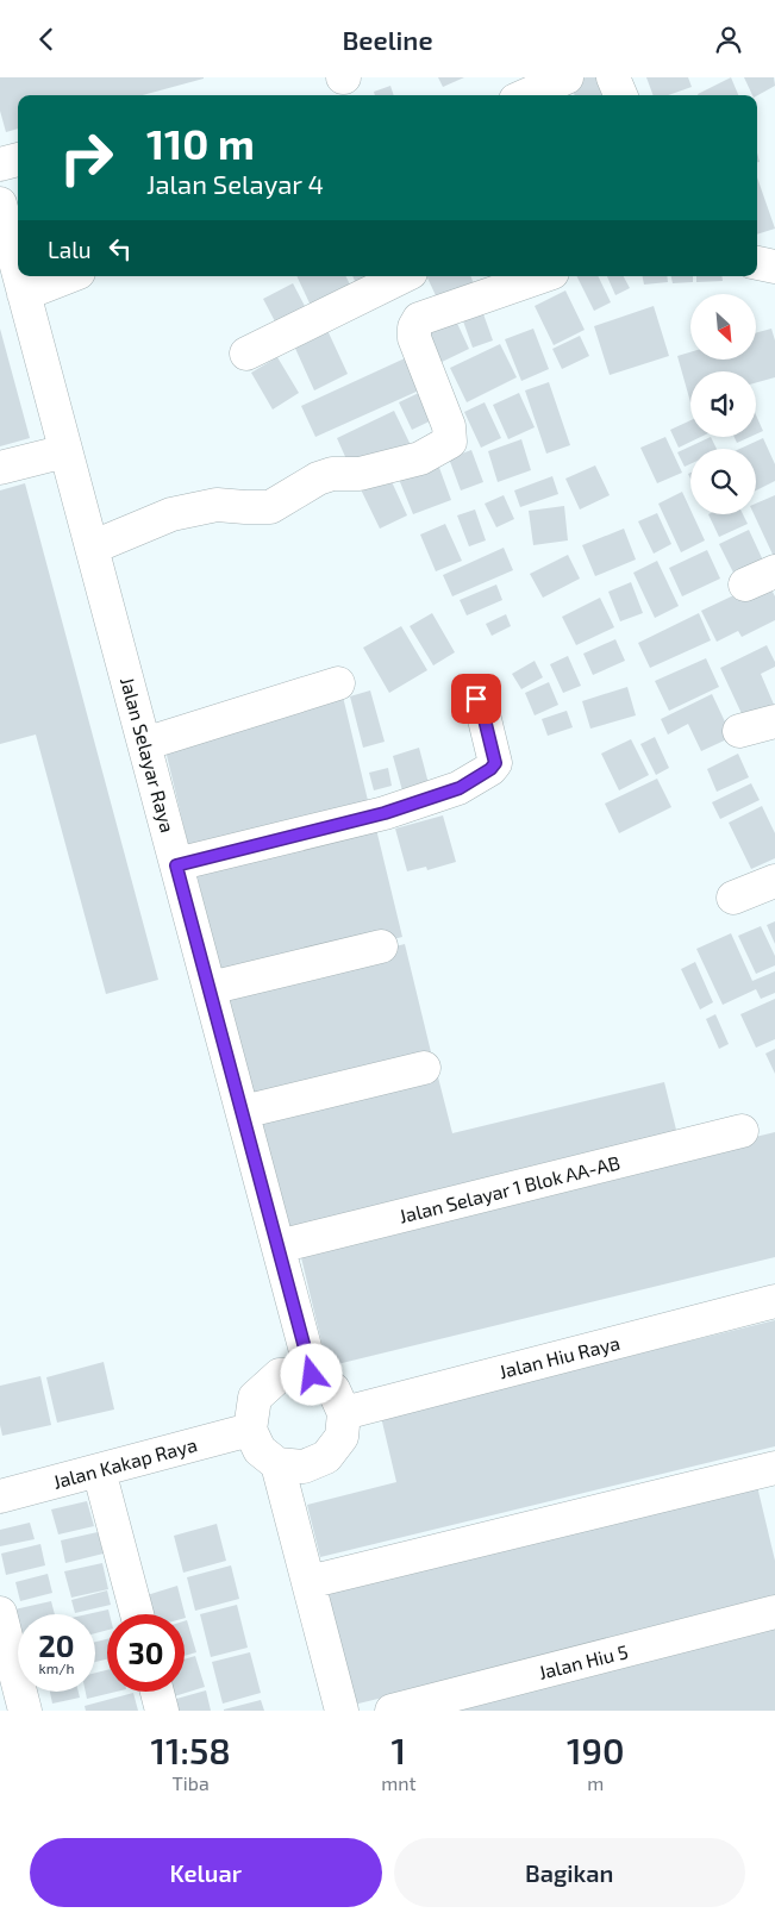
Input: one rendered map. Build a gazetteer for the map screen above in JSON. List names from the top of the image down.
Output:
{
  "streets": {
    "street": [
      "Jalan Selayar Raya",
      "Jalan Selayar 1 Blok AA-AB",
      "Jalan Hiu Raya",
      "Jalan Kakap Raya",
      "Jalan Hiu 5"
    ]
  },
  "crossings": [
    ["Jalan Selayar Raya", "Jalan Selayar 1 Blok AA-AB"],
    ["Jalan Selayar Raya", "Jalan Hiu Raya"],
    ["Jalan Selayar Raya", "Jalan Kakap Raya"],
    ["Jalan Hiu Raya", "Jalan Kakap Raya"]
  ],
  "north": "bottom right",
  "page": {
    "header": "Beeline",
    "turn": ["110 m", "Jalan Selayar 4"],
    "then": "Lalu",
    "speed": "20 km/h",
    "limit": "30",
    "eta": [
      "11:58",
      "Tiba",
      "1",
      "mnt",
      "190",
      "m"
    ],
    "buttons": ["Keluar", "Bagikan"]
  }
}
